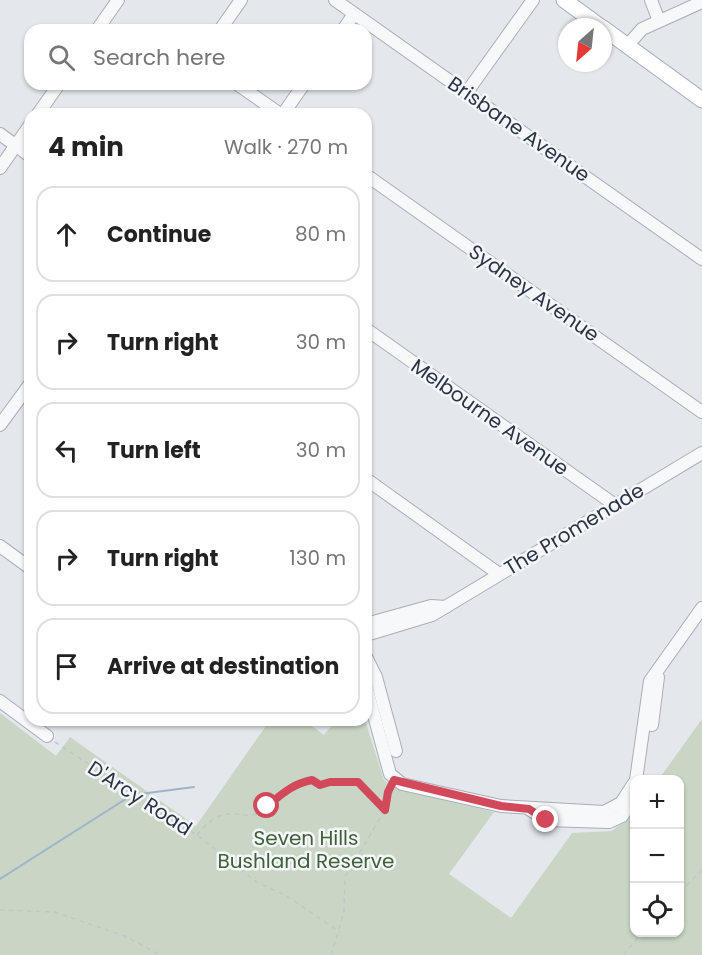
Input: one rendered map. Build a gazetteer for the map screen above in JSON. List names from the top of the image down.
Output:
{
  "streets": {
    "street": [
      "Brisbane Avenue",
      "Sydney Avenue",
      "Melbourne Avenue",
      "The Promenade"
    ],
    "path": ["D'Arcy Road"]
  },
  "crossings": [
    ["Melbourne Avenue", "The Promenade"]
  ],
  "parks": ["Seven Hills Bushland Reserve"],
  "north": "bottom left",
  "page": {
    "search": "Search here",
    "heading": ["4 min", "Walk · 270 m"],
    "list": [
      ["Continue", "80 m"],
      ["Turn right", "30 m"],
      ["Turn left", "30 m"],
      ["Turn right", "130 m"],
      "Arrive at destination"
    ],
    "map_buttons": ["+", "−"]
  }
}
